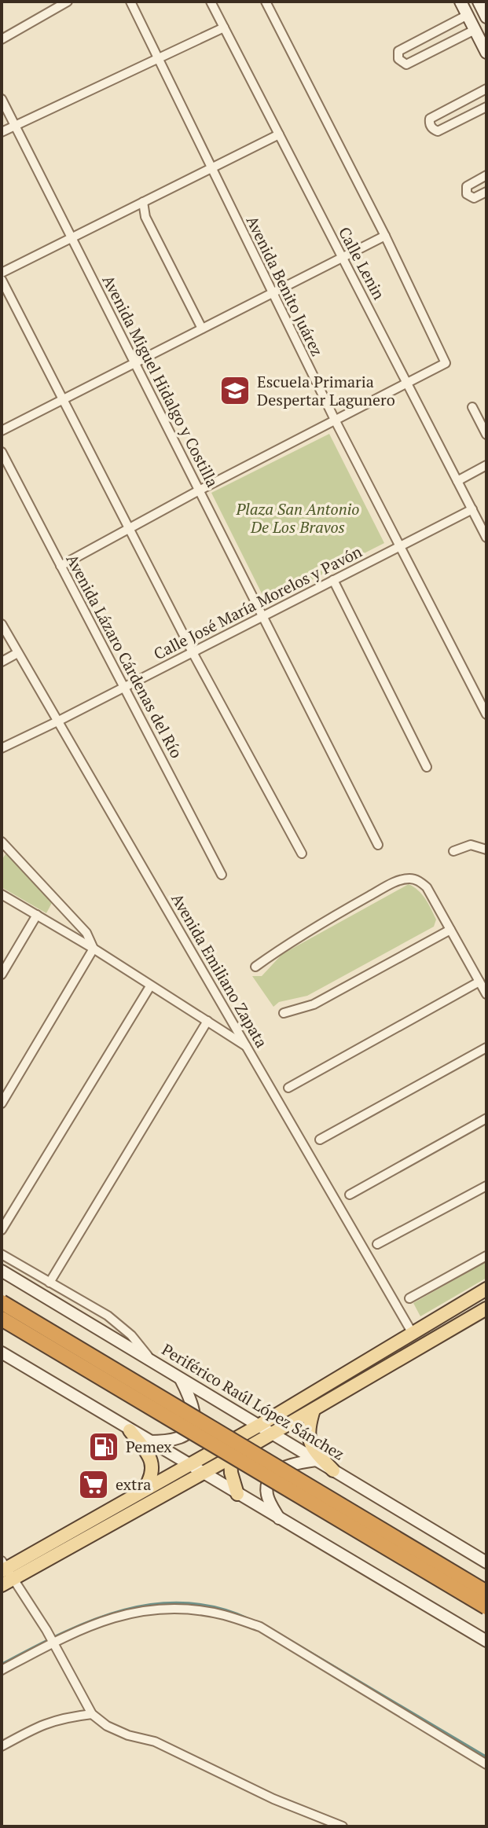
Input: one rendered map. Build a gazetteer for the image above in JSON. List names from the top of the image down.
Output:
{
  "streets": {
    "main road": ["Periférico Raúl López Sánchez"],
    "street": [
      "Calle Lenin",
      "Avenida Benito Juárez",
      "Avenida Miguel Hidalgo y Costilla",
      "Calle José María Morelos y Pavón",
      "Avenida Lázaro Cárdenas del Río",
      "Avenida Emiliano Zapata"
    ]
  },
  "crossings": [
    ["Calle Lenin", "Calle José María Morelos y Pavón"],
    ["Avenida Benito Juárez", "Calle José María Morelos y Pavón"],
    ["Avenida Miguel Hidalgo y Costilla", "Calle José María Morelos y Pavón"],
    ["Calle José María Morelos y Pavón", "Avenida Lázaro Cárdenas del Río"],
    ["Calle José María Morelos y Pavón", "Avenida Emiliano Zapata"]
  ],
  "parks": ["Plaza San Antonio De Los Bravos"],
  "places": {
    "school or university": ["Escuela Primaria Despertar Lagunero"],
    "fuel station": ["Pemex"],
    "supermarket": ["extra"]
  }
}
